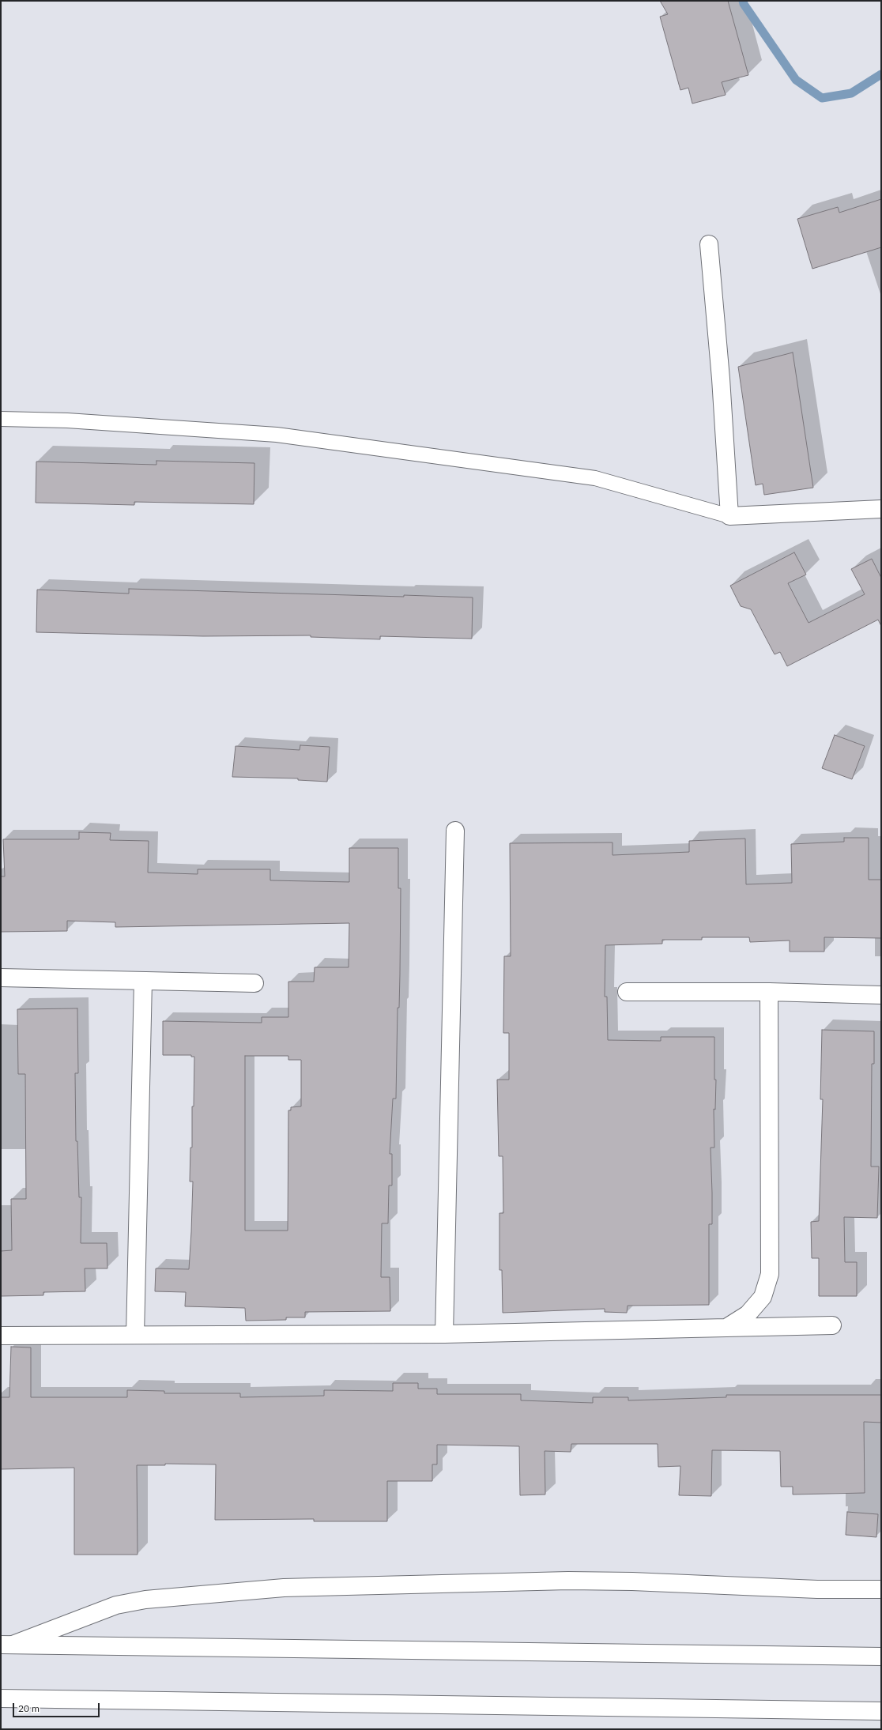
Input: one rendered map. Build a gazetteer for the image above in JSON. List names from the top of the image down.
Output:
{
  "scale_bar": "20 m"
}
